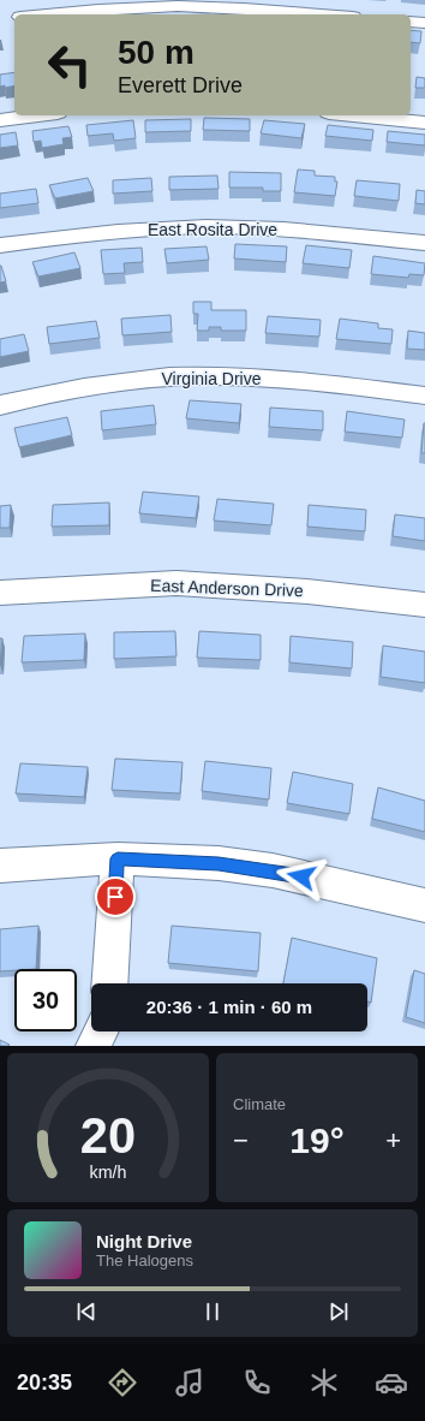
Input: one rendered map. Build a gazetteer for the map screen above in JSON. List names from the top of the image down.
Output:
{
  "streets": {
    "street": ["East Rosita Drive", "Virginia Drive", "East Anderson Drive"]
  },
  "page": {
    "turn": ["50 m", "Everett Drive"],
    "limit": "30",
    "trip": "20:36 · 1 min · 60 m",
    "tile": "Climate",
    "heat": ["−", "19°", "+"],
    "song": ["Night Drive", "The Halogens"],
    "tabs": "20:35",
    "gauge": ["20", "km/h"]
  }
}
